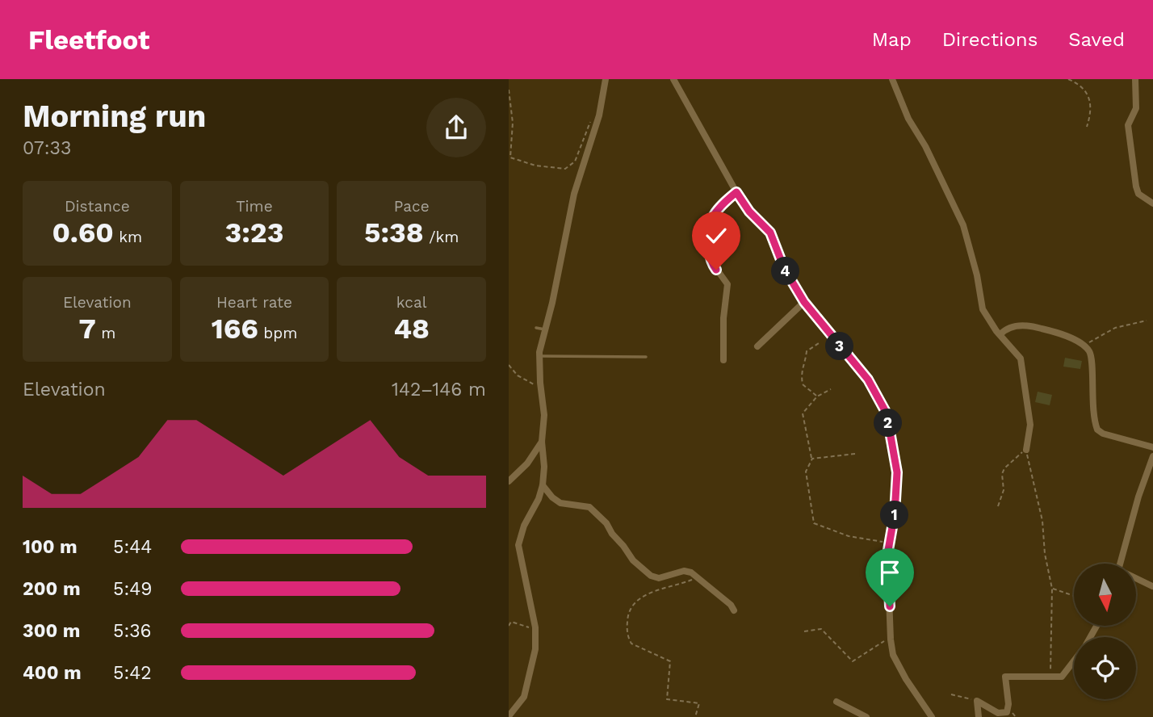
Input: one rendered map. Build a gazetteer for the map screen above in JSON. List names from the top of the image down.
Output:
{
  "north": "bottom",
  "page": {
    "header": "Fleetfoot",
    "nav": ["Map", "Directions", "Saved"],
    "heading": ["Morning run", "07:33"],
    "stats": [
      ["Distance", "0.60 km"],
      ["Time", "3:23"],
      ["Pace", "5:38 /km"],
      ["Elevation", "7 m"],
      ["Heart rate", "166 bpm"],
      ["kcal", "48"]
    ],
    "pins": [
      "4",
      "3",
      "2",
      "1"
    ],
    "chart": ["Elevation", "142–146 m"],
    "list": [
      {
        "name": "100 m",
        "note": "5:44"
      },
      {
        "name": "200 m",
        "note": "5:49"
      },
      {
        "name": "300 m",
        "note": "5:36"
      },
      {
        "name": "400 m",
        "note": "5:42"
      }
    ]
  }
}
